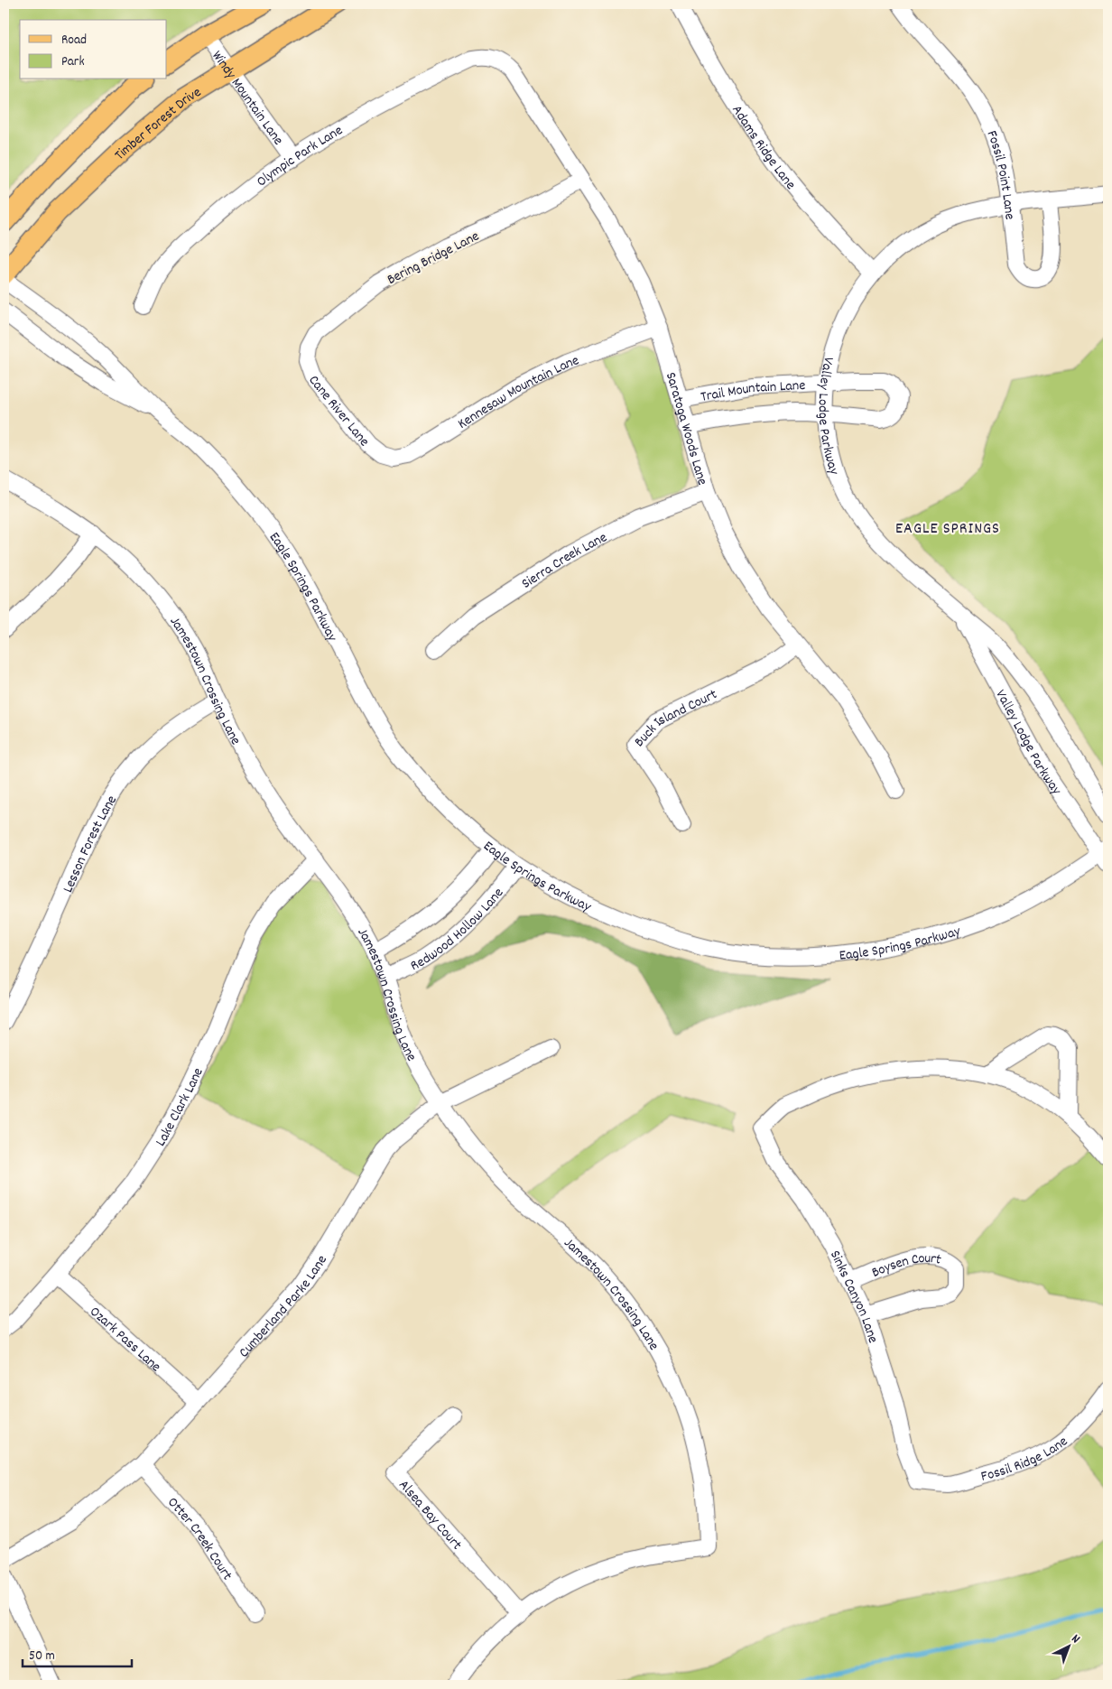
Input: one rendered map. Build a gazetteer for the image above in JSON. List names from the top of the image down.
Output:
{
  "streets": {
    "main road": ["Timber Forest Drive"],
    "street": [
      "Windy Mountain Lane",
      "Adams Ridge Lane",
      "Olympic Park Lane",
      "Fossil Point Lane",
      "Bering Bridge Lane",
      "Trail Mountain Lane",
      "Kennesaw Mountain Lane",
      "Cane River Lane",
      "Valley Lodge Parkway",
      "Saratoga Woods Lane",
      "Sierra Creek Lane",
      "Eagle Springs Parkway",
      "Jamestown Crossing Lane",
      "Buck Island Court",
      "Lesson Forest Lane",
      "Redwood Hollow Lane",
      "Lake Clark Lane",
      "Boysen Court",
      "Sinks Canyon Lane",
      "Cumberland Parke Lane",
      "Ozark Pass Lane",
      "Fossil Ridge Lane",
      "Alsea Bay Court",
      "Otter Creek Court"
    ]
  },
  "crossings": [
    ["Windy Mountain Lane", "Timber Forest Drive"],
    ["Windy Mountain Lane", "Olympic Park Lane"],
    ["Adams Ridge Lane", "Valley Lodge Parkway"],
    ["Olympic Park Lane", "Saratoga Woods Lane"],
    ["Fossil Point Lane", "Valley Lodge Parkway"],
    ["Bering Bridge Lane", "Cane River Lane"],
    ["Bering Bridge Lane", "Saratoga Woods Lane"],
    ["Trail Mountain Lane", "Valley Lodge Parkway"],
    ["Trail Mountain Lane", "Saratoga Woods Lane"],
    ["Kennesaw Mountain Lane", "Cane River Lane"],
    ["Kennesaw Mountain Lane", "Saratoga Woods Lane"],
    ["Valley Lodge Parkway", "Eagle Springs Parkway"],
    ["Saratoga Woods Lane", "Sierra Creek Lane"],
    ["Saratoga Woods Lane", "Buck Island Court"],
    ["Eagle Springs Parkway", "Redwood Hollow Lane"],
    ["Jamestown Crossing Lane", "Lesson Forest Lane"],
    ["Jamestown Crossing Lane", "Redwood Hollow Lane"],
    ["Jamestown Crossing Lane", "Lake Clark Lane"],
    ["Jamestown Crossing Lane", "Cumberland Parke Lane"],
    ["Jamestown Crossing Lane", "Alsea Bay Court"],
    ["Lake Clark Lane", "Ozark Pass Lane"],
    ["Boysen Court", "Sinks Canyon Lane"],
    ["Sinks Canyon Lane", "Fossil Ridge Lane"],
    ["Cumberland Parke Lane", "Ozark Pass Lane"],
    ["Cumberland Parke Lane", "Otter Creek Court"]
  ],
  "districts": ["EAGLE SPRINGS"],
  "legend": ["Road", "Park"],
  "scale_bar": "50 m",
  "north": "top right"
}
